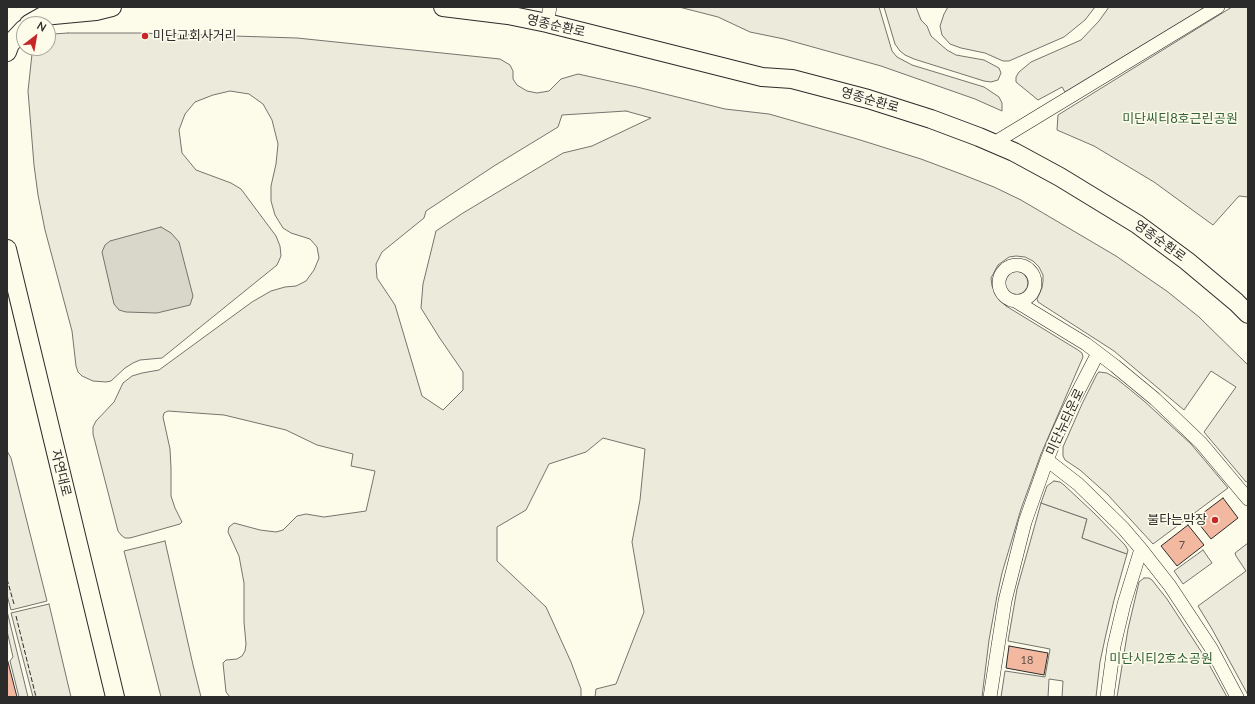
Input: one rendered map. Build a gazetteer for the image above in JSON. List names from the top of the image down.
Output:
{
  "streets": {
    "main road": ["영종순환로", "자연대로"],
    "street": ["미단뉴타운로"]
  },
  "parks": ["미단씨티8호근린공원", "미단시티2호소공원"],
  "places": ["미단교회사거리", "불타는막장"],
  "house_numbers": ["7", "18"],
  "north": "top right"
}
